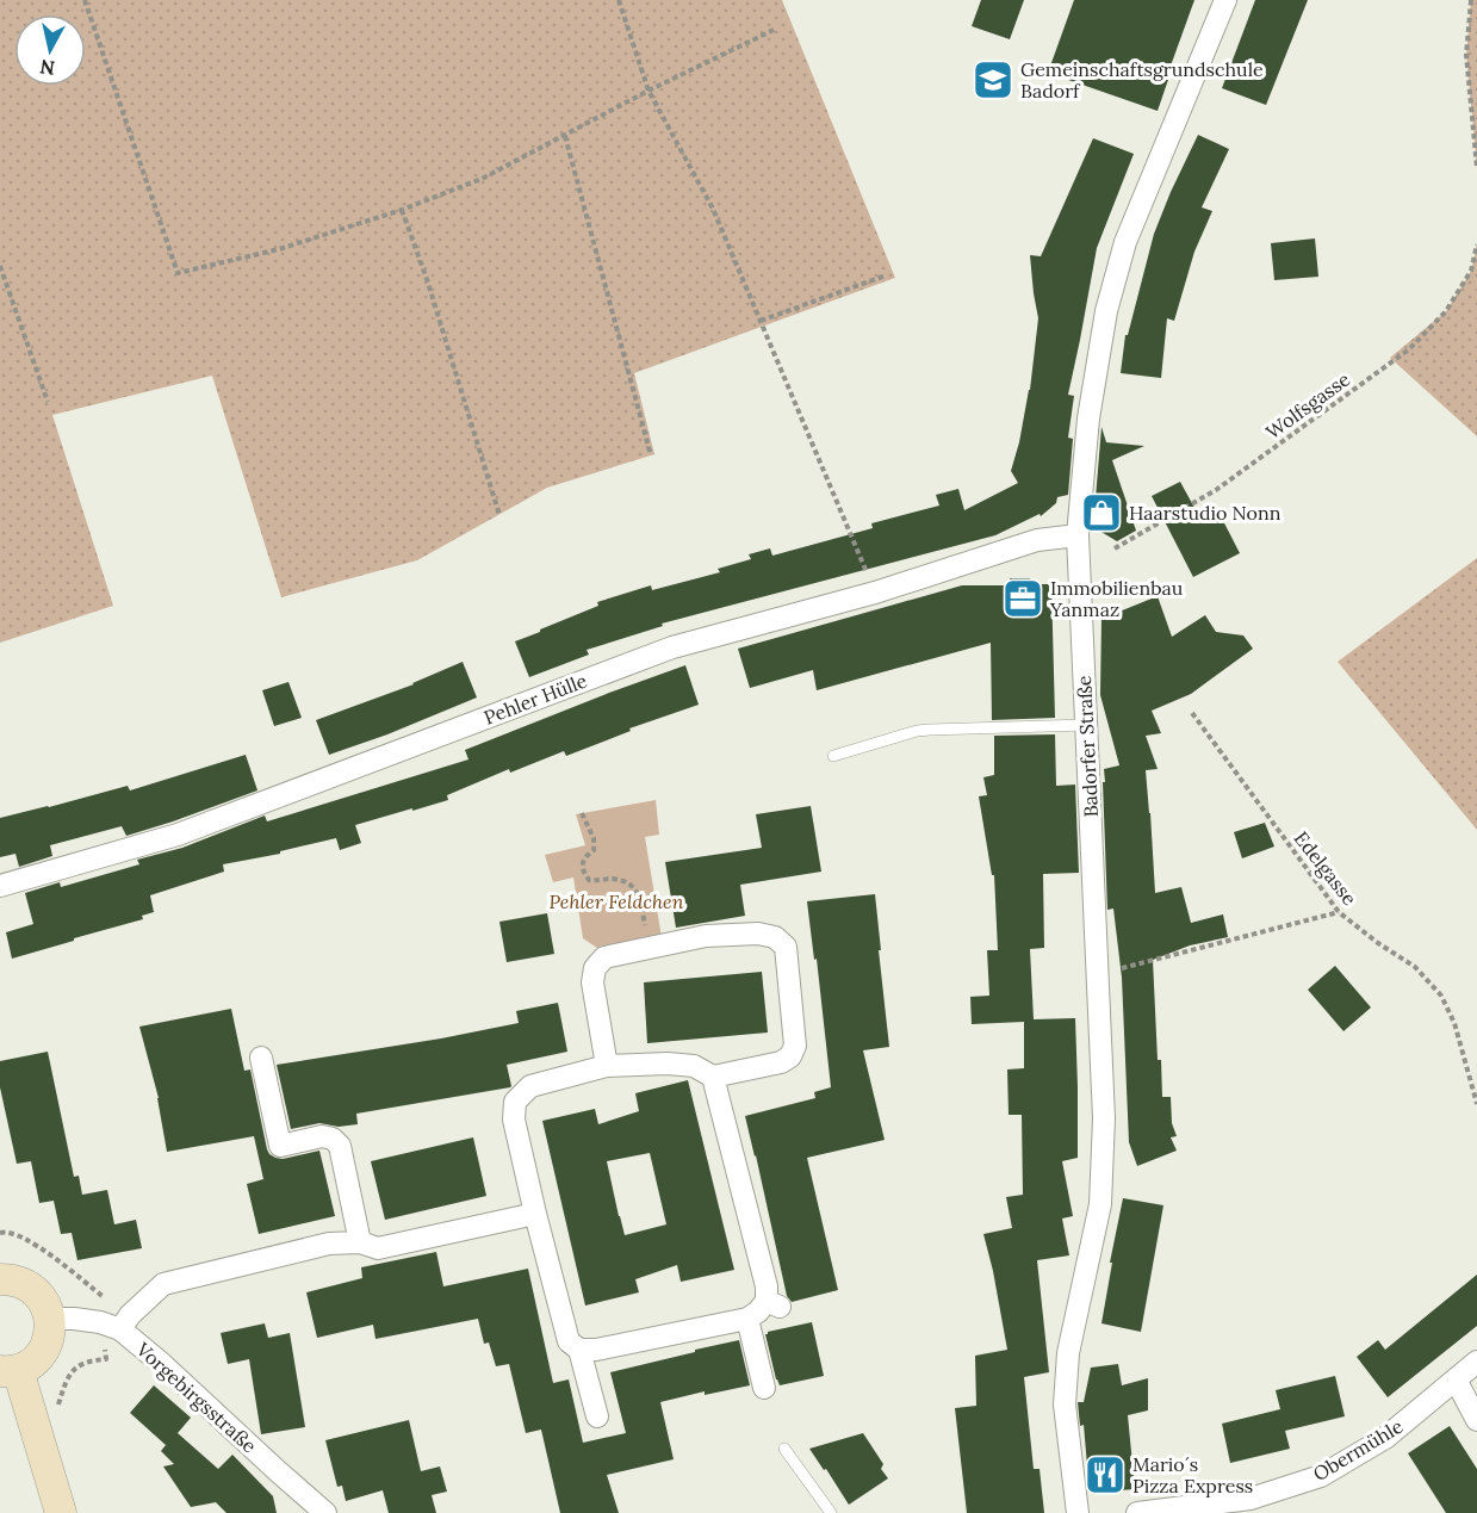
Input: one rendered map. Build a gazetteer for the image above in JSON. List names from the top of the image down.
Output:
{
  "streets": {
    "street": [
      "Pehler Hülle",
      "Badorfer Straße",
      "Vorgebirgsstraße",
      "Obermühle"
    ],
    "path": ["Wolfsgasse", "Edelgasse"]
  },
  "crossings": [
    ["Pehler Hülle", "Badorfer Straße"]
  ],
  "parks": ["Pehler Feldchen"],
  "places": {
    "school or university": ["Gemeinschaftsgrundschule Badorf"],
    "shop": ["Haarstudio Nonn"],
    "office": ["Immobilienbau Yanmaz"],
    "restaurant": ["Mario´s Pizza Express"]
  },
  "north": "bottom"
}
